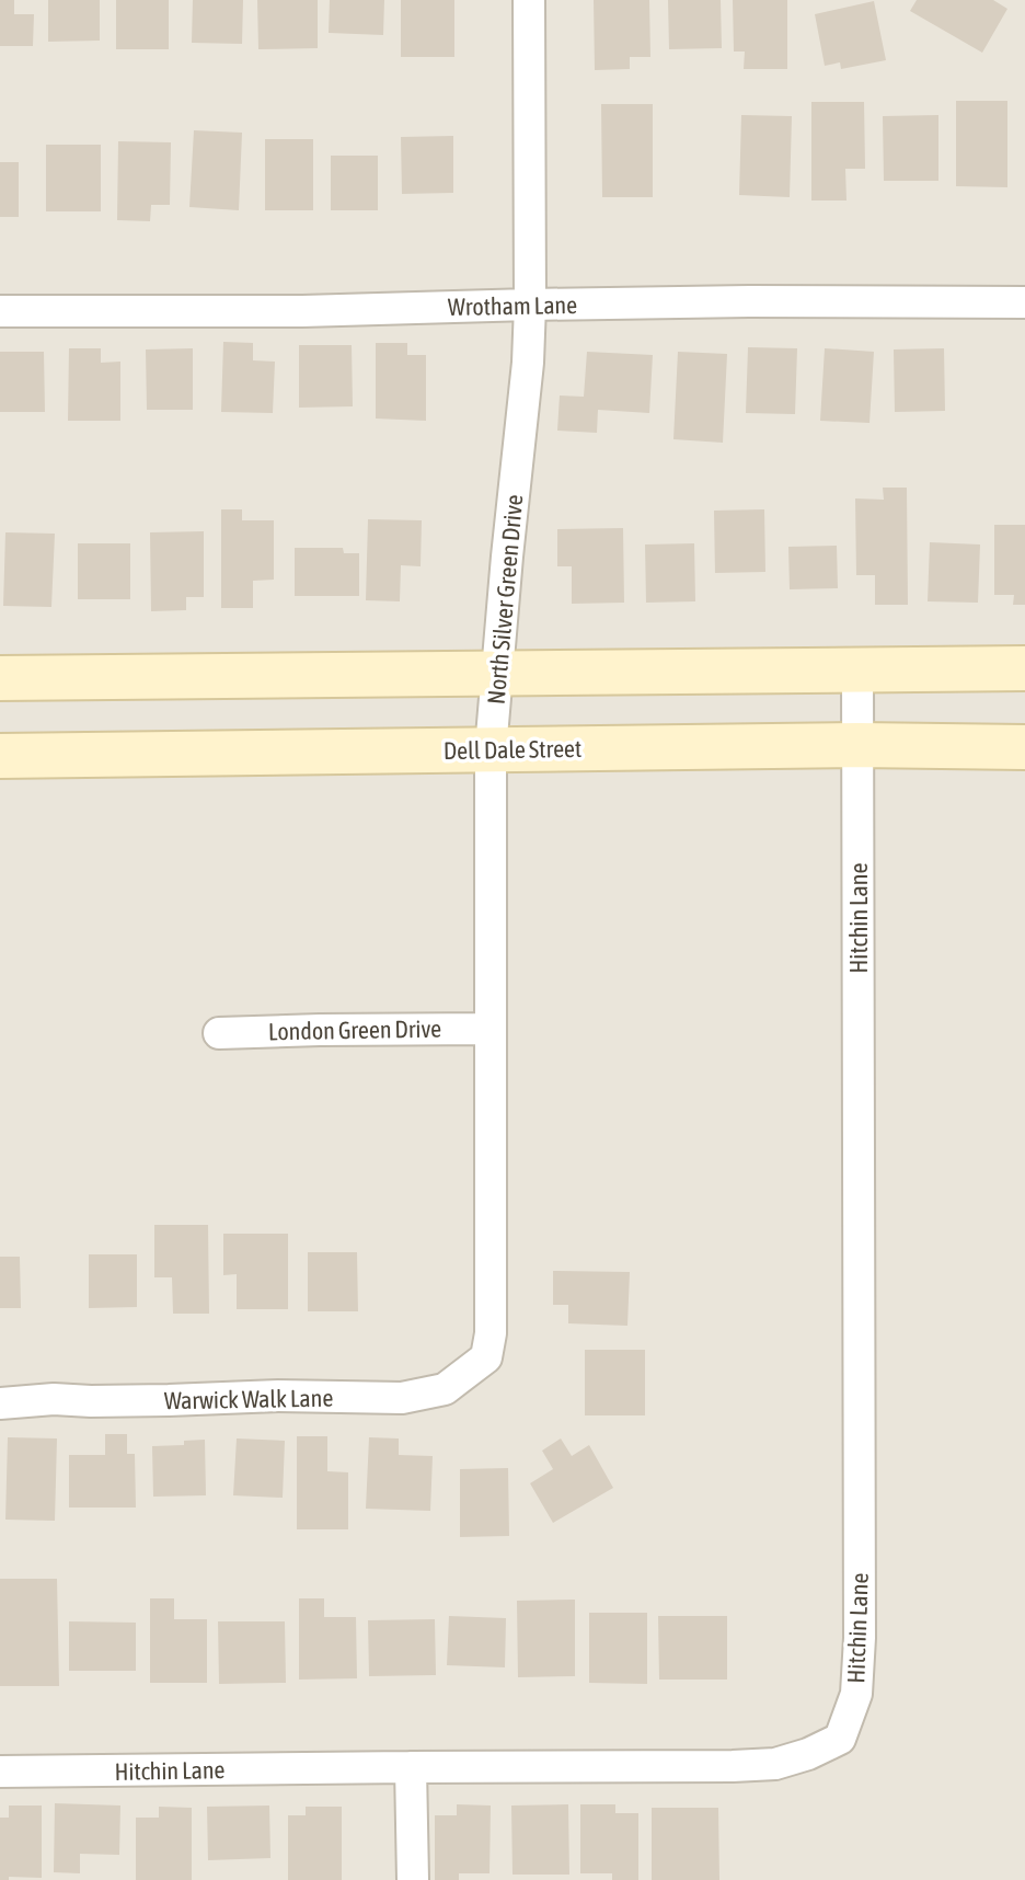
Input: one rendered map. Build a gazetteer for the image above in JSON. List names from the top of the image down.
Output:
{
  "streets": {
    "main road": ["Dell Dale Street"],
    "street": [
      "Wrotham Lane",
      "North Silver Green Drive",
      "Hitchin Lane",
      "London Green Drive",
      "Warwick Walk Lane"
    ]
  },
  "crossings": [
    ["Wrotham Lane", "North Silver Green Drive"],
    ["North Silver Green Drive", "Dell Dale Street"],
    ["North Silver Green Drive", "London Green Drive"],
    ["North Silver Green Drive", "Warwick Walk Lane"],
    ["Dell Dale Street", "Hitchin Lane"]
  ]
}
